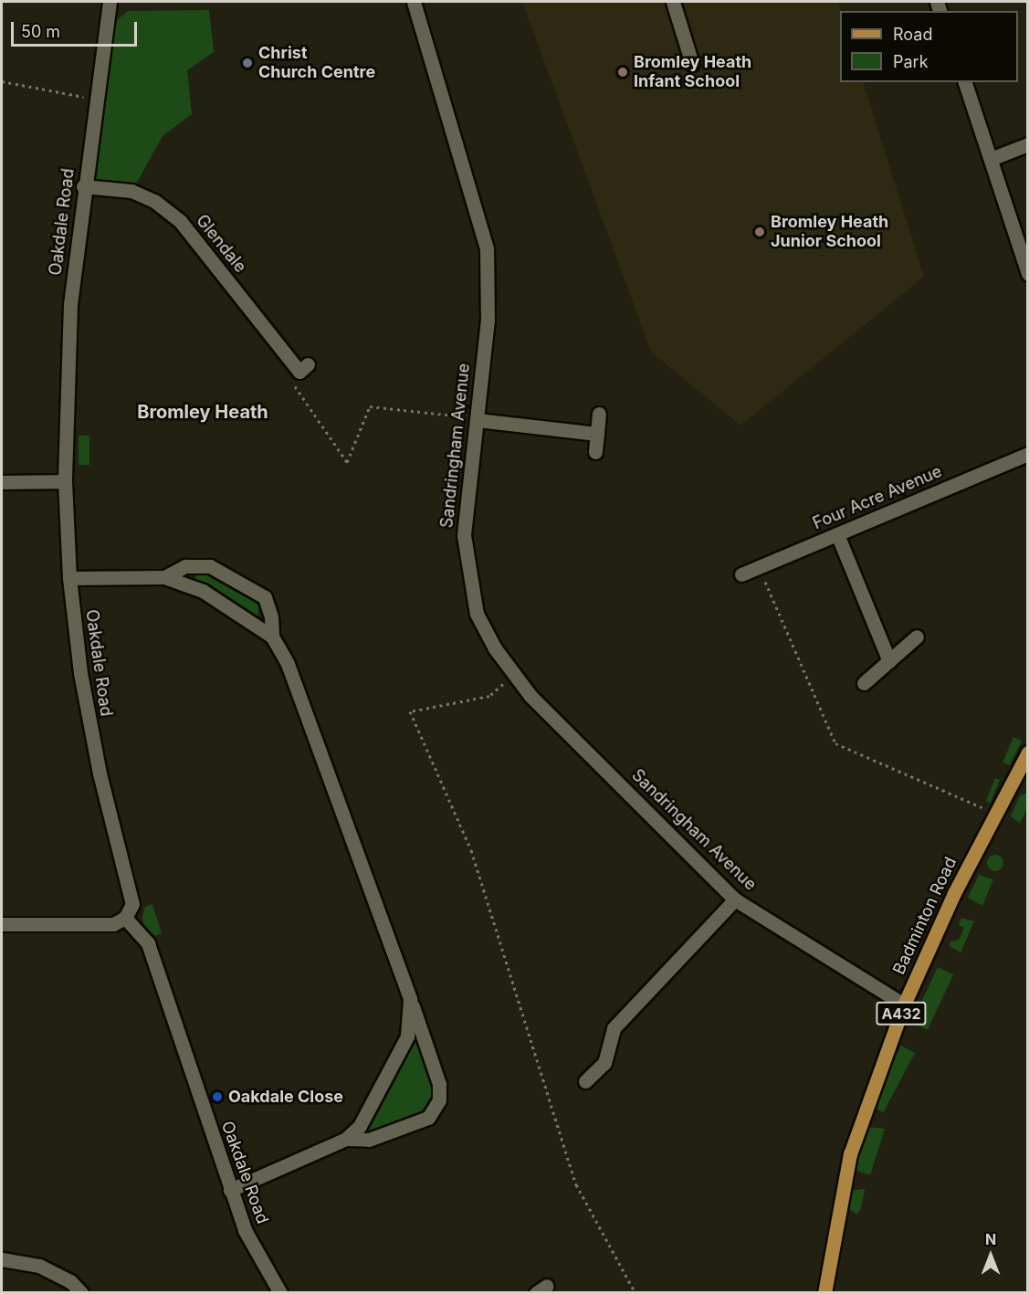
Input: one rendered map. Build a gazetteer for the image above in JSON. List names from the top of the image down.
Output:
{
  "streets": {
    "main road": ["Badminton Road", "A432"],
    "street": [
      "Oakdale Road",
      "Glendale",
      "Sandringham Avenue",
      "Four Acre Avenue"
    ]
  },
  "crossings": [
    ["Oakdale Road", "Glendale"],
    ["Sandringham Avenue", "Badminton Road"]
  ],
  "districts": ["Bromley Heath"],
  "places": [
    "Christ Church Centre",
    "Bromley Heath Infant School",
    "Bromley Heath Junior School",
    "Oakdale Close"
  ],
  "legend": ["Road", "Park"],
  "scale_bar": "50 m",
  "north": "top"
}
